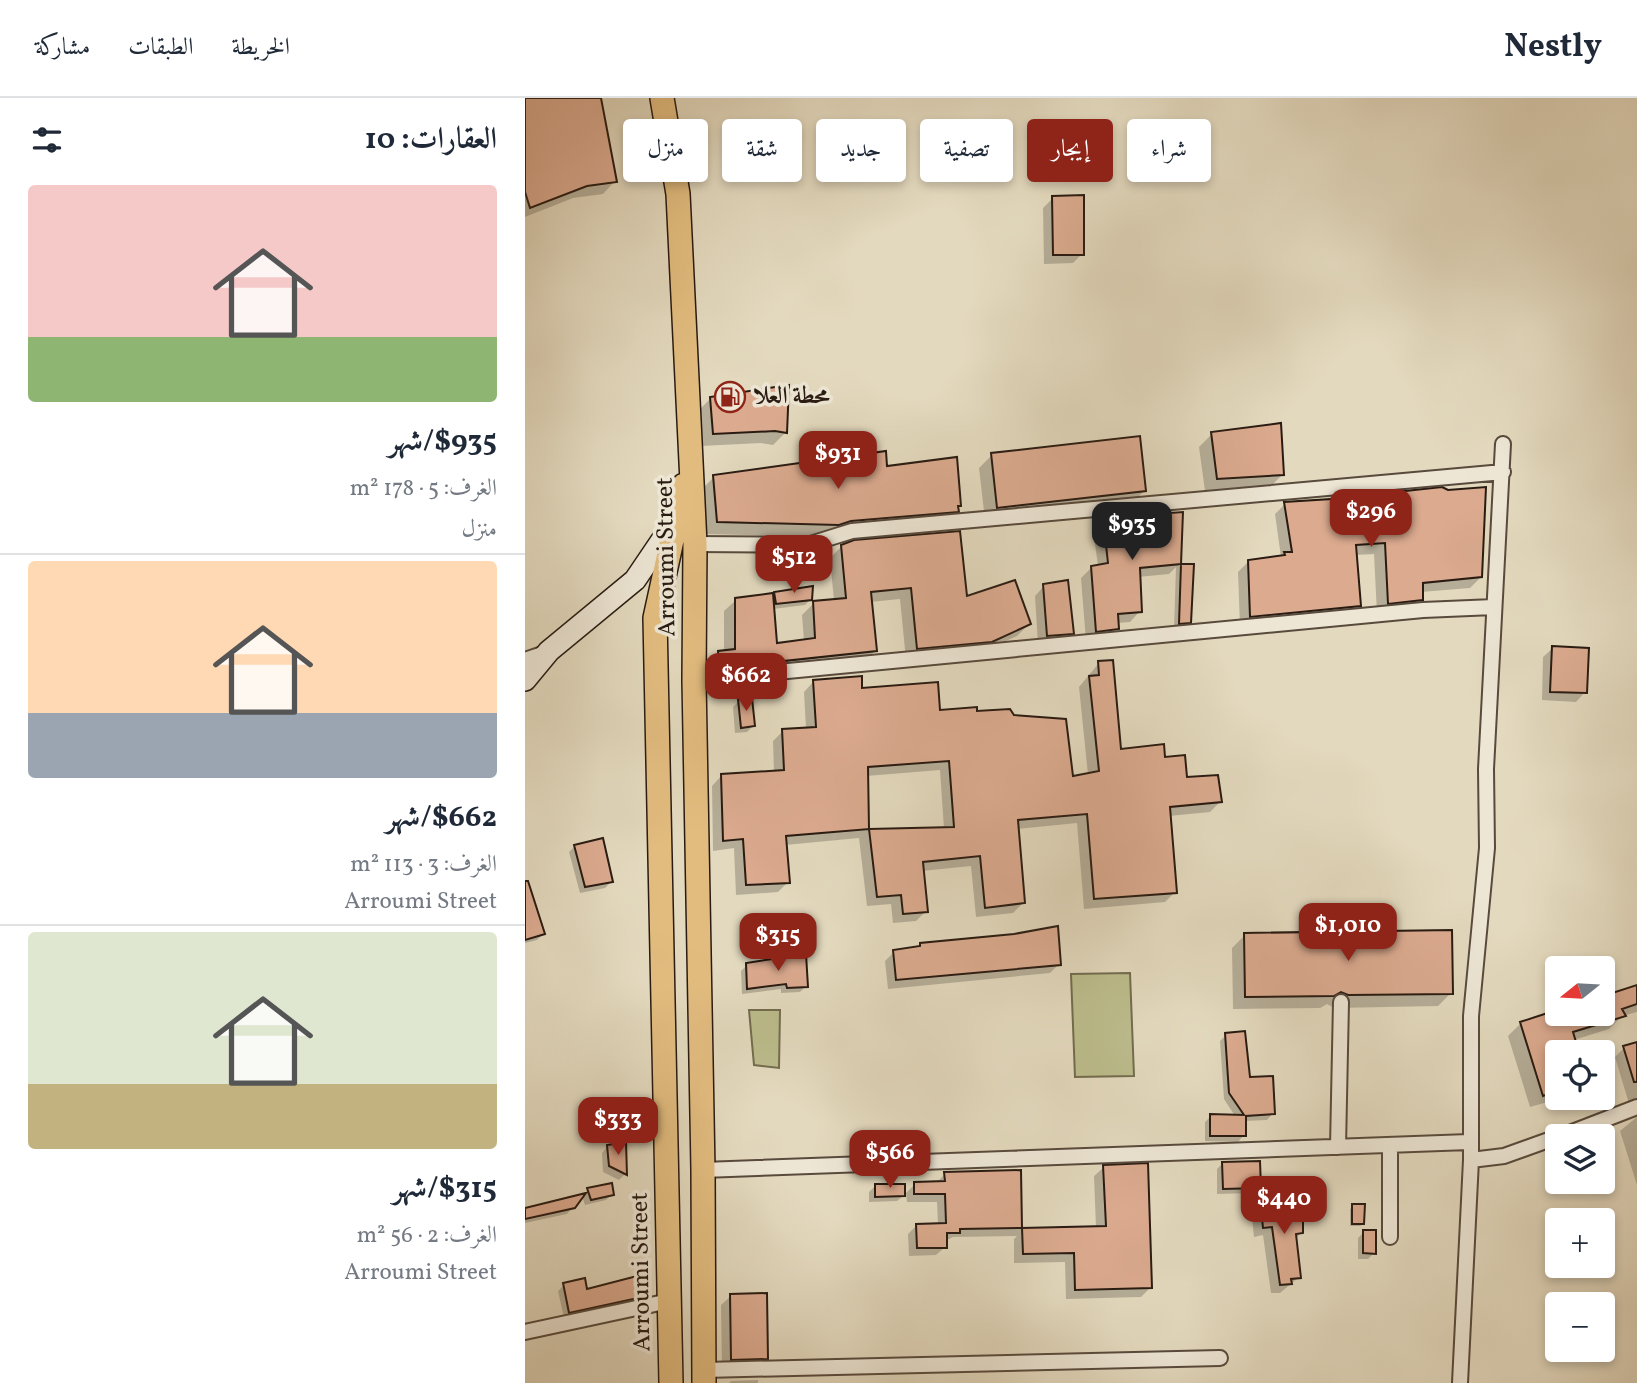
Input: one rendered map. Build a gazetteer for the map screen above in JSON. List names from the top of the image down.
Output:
{
  "streets": {
    "main road": ["Arroumi Street"]
  },
  "places": {
    "fuel station": ["محطة العلا"]
  },
  "north": "left",
  "page": {
    "header": "Nestly",
    "nav": ["الخريطة", "الطبقات", "مشاركة"],
    "heading": "العقارات: 10",
    "chip": [
      "شراء",
      "إيجار",
      "تصفية",
      "جديد",
      "شقة",
      "منزل"
    ],
    "list": [
      {
        "name": "$935/شهر",
        "note": "الغرف: 5 · 178 m² · منزل"
      },
      {
        "name": "$662/شهر",
        "note": "الغرف: 3 · 113 m² · Arroumi Street"
      },
      {
        "name": "$315/شهر",
        "note": "الغرف: 2 · 56 m² · Arroumi Street"
      }
    ],
    "price": [
      "$931",
      "$296",
      "$935",
      "$512",
      "$662",
      "$1,010",
      "$315",
      "$333",
      "$566",
      "$440"
    ],
    "map_buttons": ["+", "−"]
  }
}
